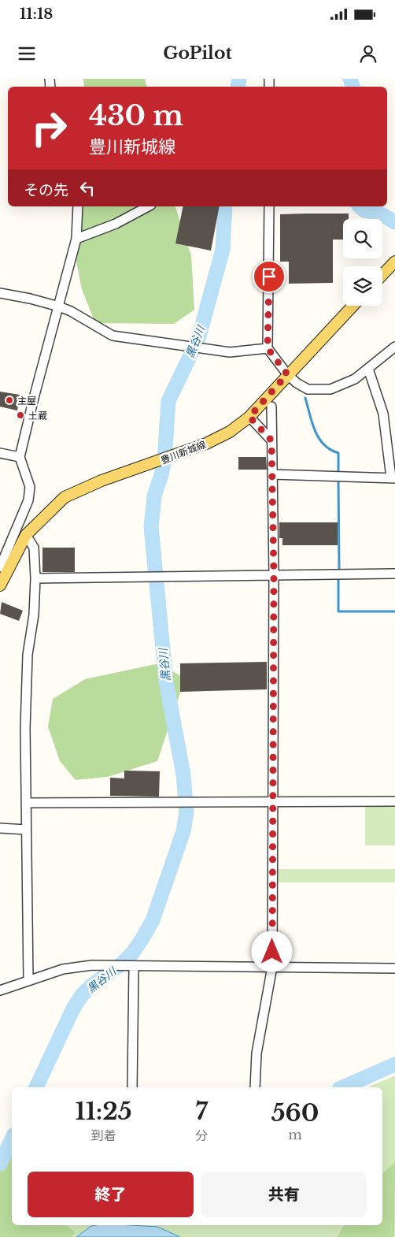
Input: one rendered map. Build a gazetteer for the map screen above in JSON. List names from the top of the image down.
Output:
{
  "streets": {
    "main road": ["豊川新城線"]
  },
  "water": ["黒谷川"],
  "places": ["主屋", "土蔵"],
  "page": {
    "status": "11:18",
    "header": "GoPilot",
    "turn": ["430 m", "豊川新城線"],
    "then": "その先",
    "eta": [
      "11:25",
      "到着",
      "7",
      "分",
      "560",
      "m"
    ],
    "buttons": ["終了", "共有"]
  }
}
